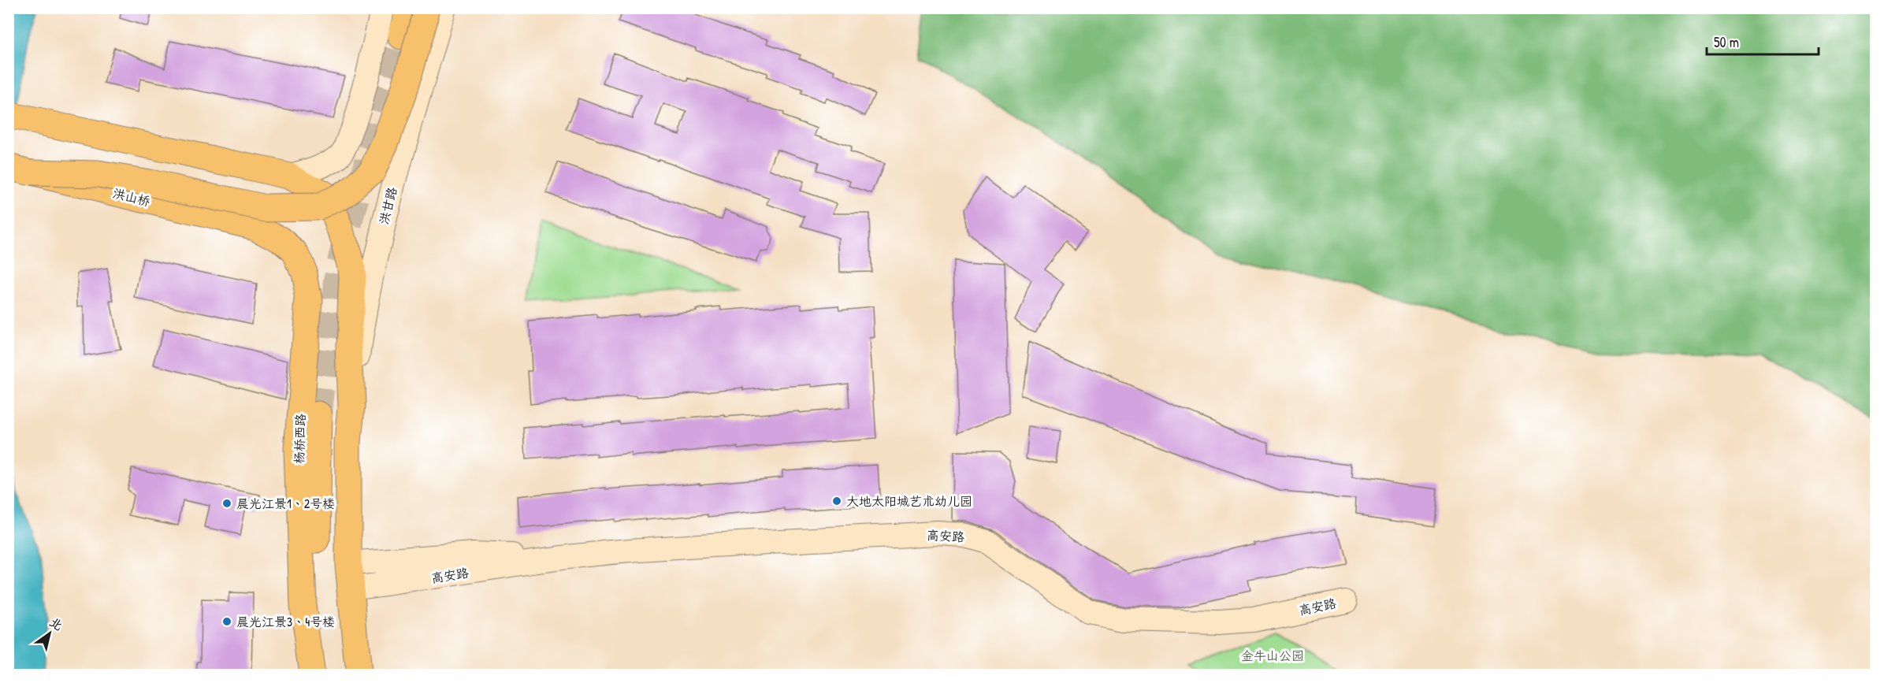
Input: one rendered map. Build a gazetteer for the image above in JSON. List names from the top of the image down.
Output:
{
  "streets": {
    "main road": ["洪山桥", "杨桥西路"],
    "street": ["洪甘路", "高安路"]
  },
  "crossings": [
    ["洪山桥", "杨桥西路"]
  ],
  "parks": ["金牛山公园"],
  "places": ["大地太阳城艺术幼儿园", "晨光江景1、2号楼", "晨光江景3、4号楼"],
  "scale_bar": "50 m",
  "north": "top right"
}
